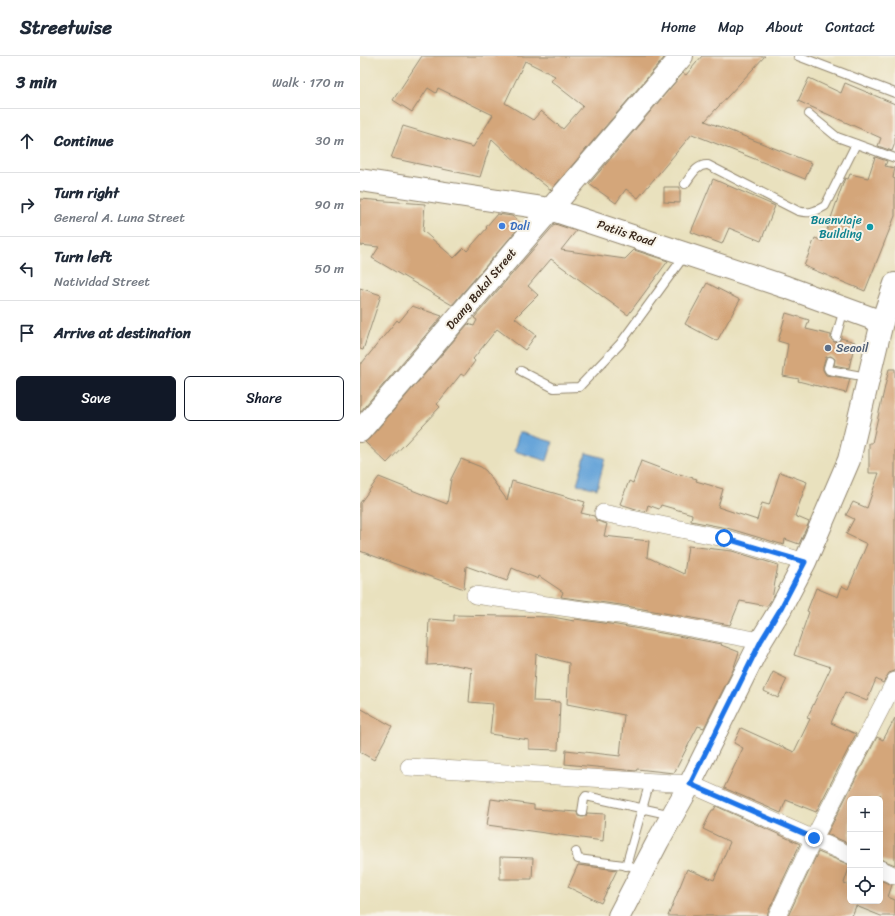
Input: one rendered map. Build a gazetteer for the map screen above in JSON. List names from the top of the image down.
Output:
{
  "streets": {
    "street": ["Patiis Road", "Daang Bakal Street"]
  },
  "crossings": [
    ["Patiis Road", "Daang Bakal Street"]
  ],
  "places": ["Dali", "Buenviaje Building", "Seaoil"],
  "page": {
    "header": "Streetwise",
    "nav": [
      "Home",
      "Map",
      "About",
      "Contact"
    ],
    "heading": ["3 min", "Walk · 170 m"],
    "list": [
      ["Continue", "30 m"],
      ["Turn right", "General A. Luna Street", "90 m"],
      ["Turn left", "Natividad Street", "50 m"],
      "Arrive at destination"
    ],
    "buttons": ["Save", "Share"],
    "map_buttons": ["+", "−"]
  }
}
